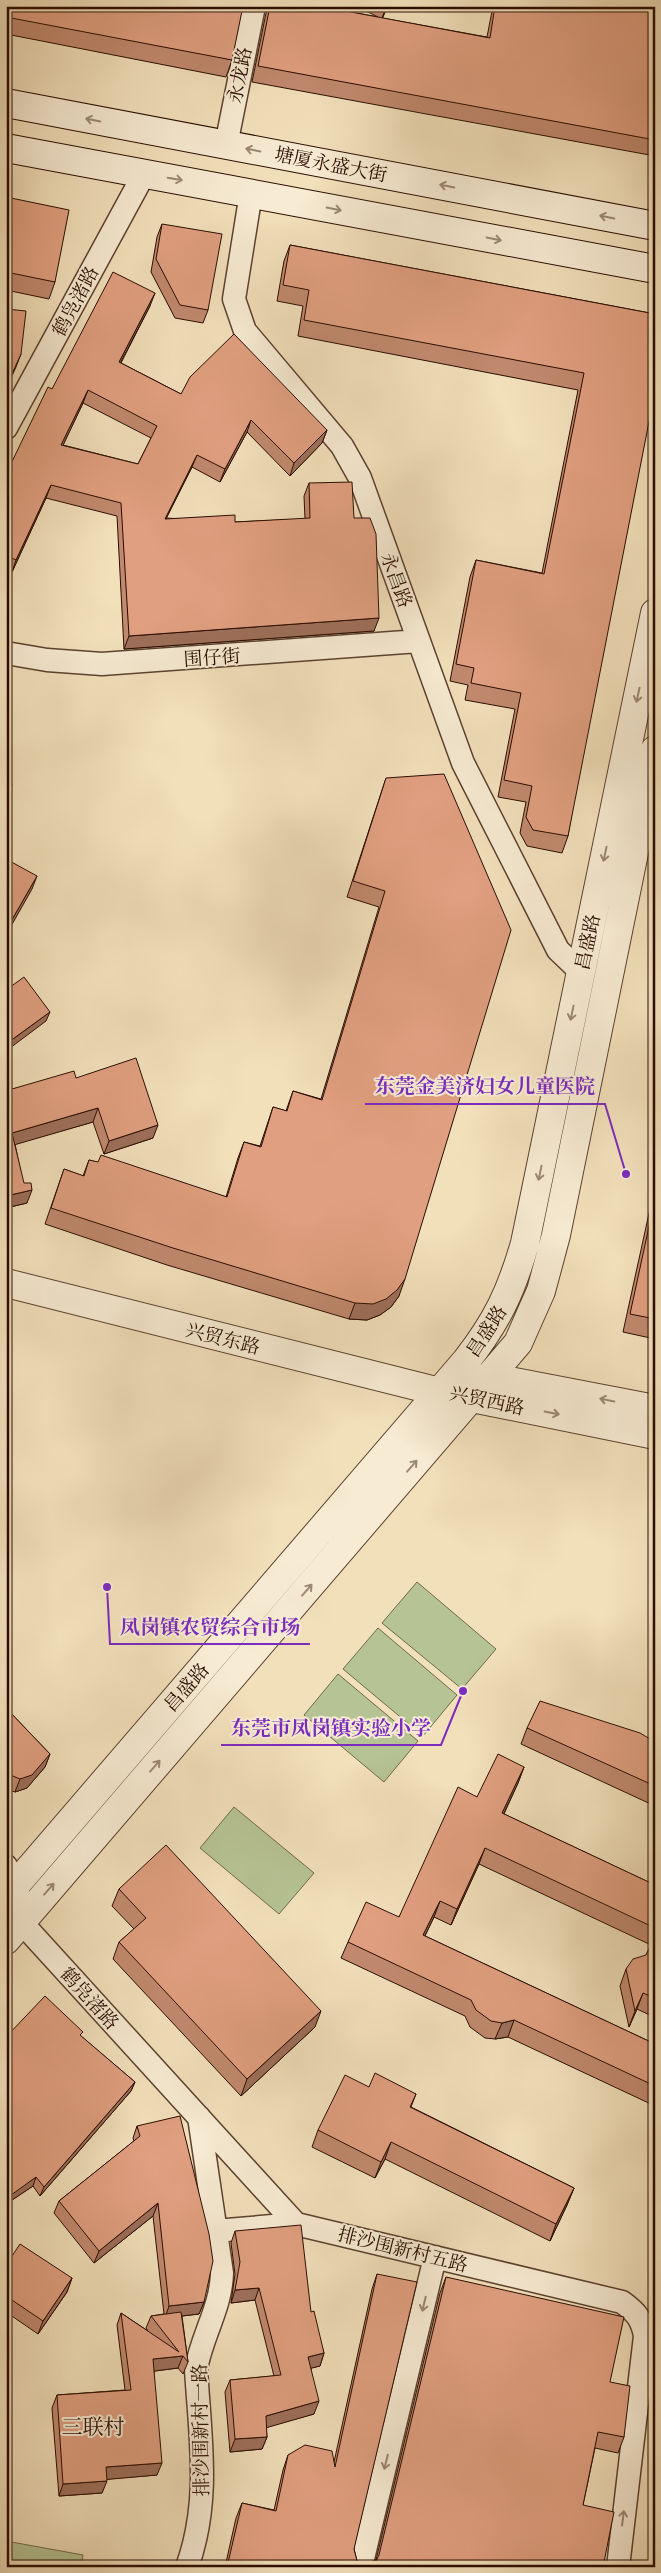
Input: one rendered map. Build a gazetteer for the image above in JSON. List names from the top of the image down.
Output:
{
  "streets": {
    "street": [
      "永龙路",
      "塘厦永盛大街",
      "鹤凫渚路",
      "永昌路",
      "围仔街",
      "昌盛路",
      "兴贸东路",
      "兴贸西路",
      "排沙围新村五路",
      "排沙围新村一路"
    ]
  },
  "crossings": [
    ["永龙路", "塘厦永盛大街"],
    ["鹤凫渚路", "昌盛路"],
    ["鹤凫渚路", "排沙围新村一路"],
    ["永昌路", "围仔街"],
    ["永昌路", "昌盛路"],
    ["昌盛路", "兴贸东路"],
    ["昌盛路", "兴贸西路"],
    ["兴贸东路", "兴贸西路"],
    ["排沙围新村五路", "排沙围新村一路"]
  ],
  "districts": ["三联村"],
  "places": ["东莞金美济妇女儿童医院", "凤岗镇农贸综合市场", "东莞市凤岗镇实验小学"]
}
